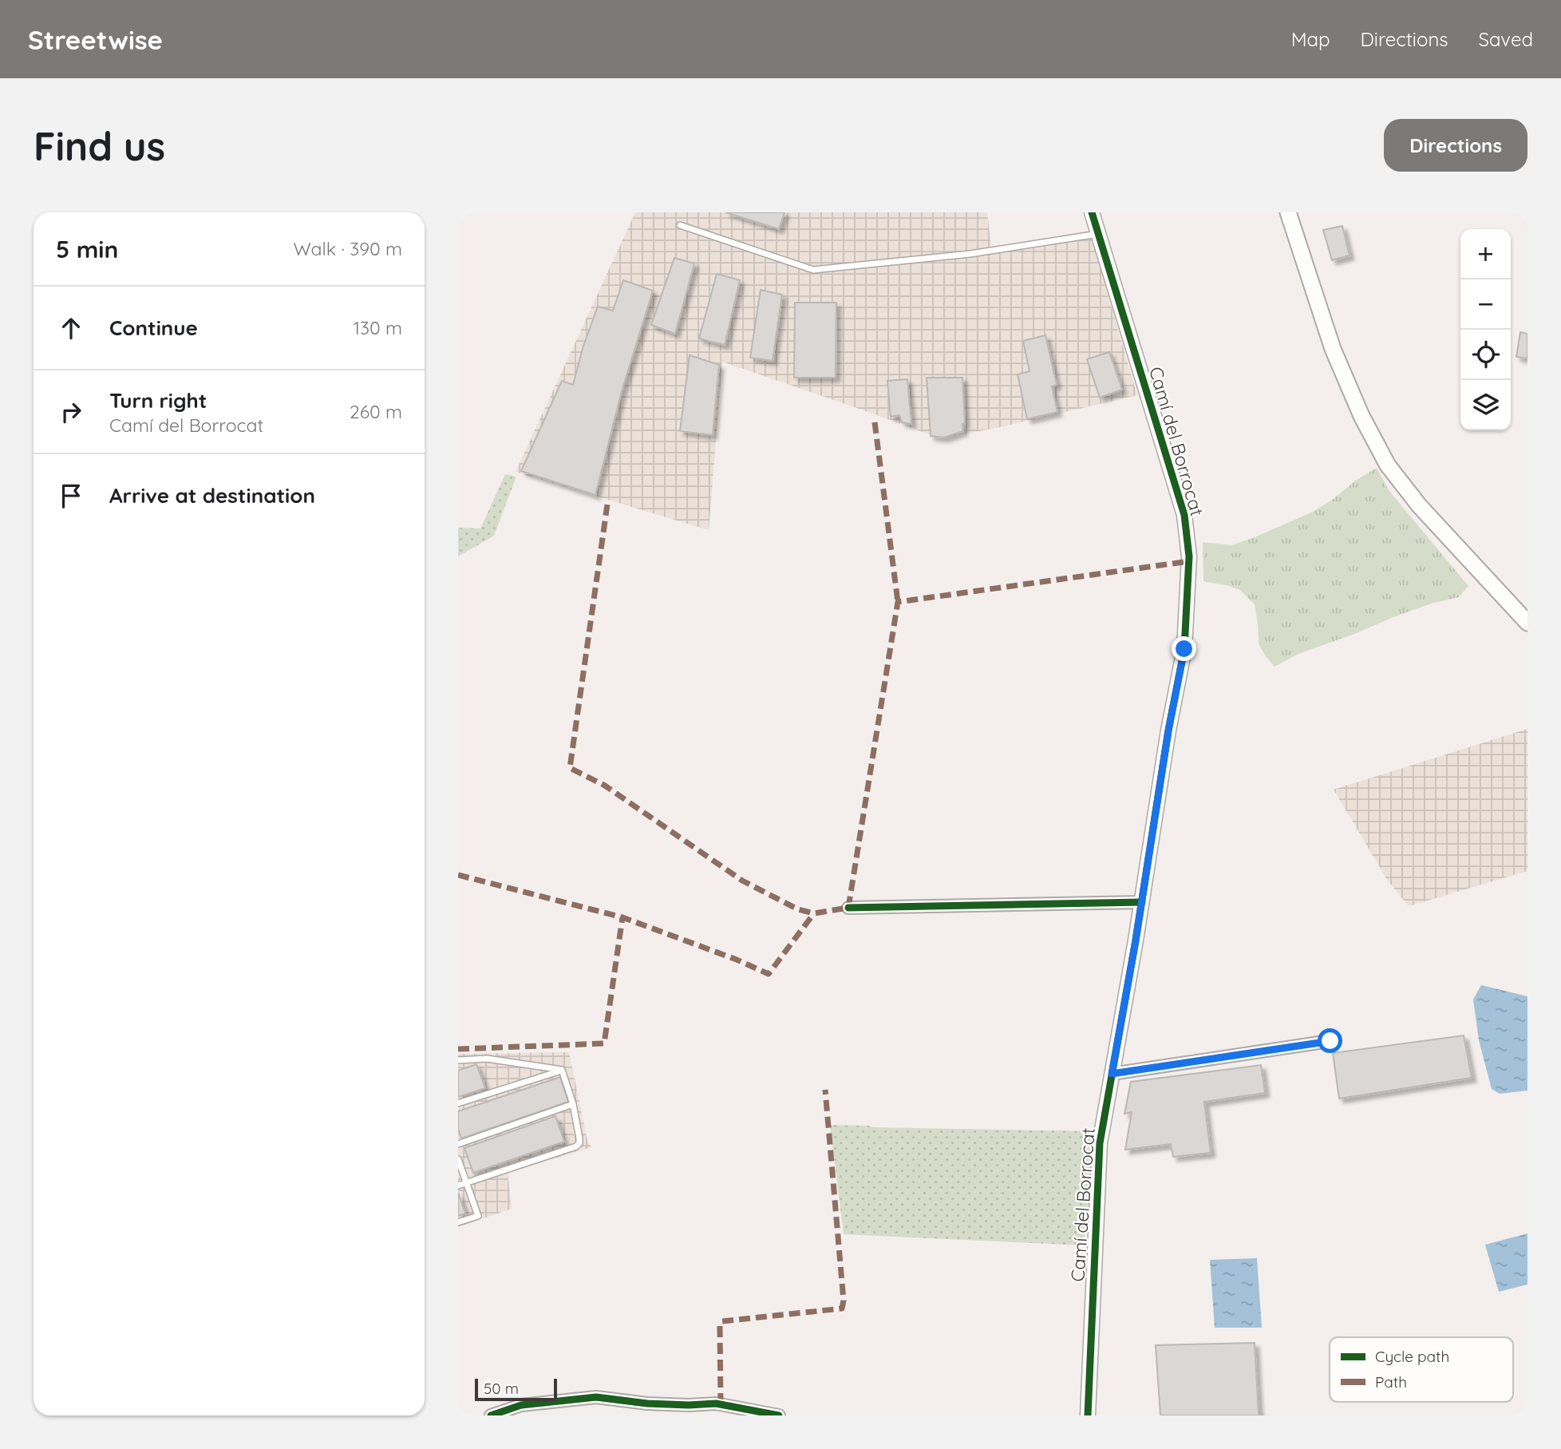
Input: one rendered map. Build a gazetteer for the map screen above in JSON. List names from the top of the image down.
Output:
{
  "streets": {
    "street": ["Camí del Borrocat"]
  },
  "legend": ["Cycle path", "Path"],
  "scale_bar": "50 m",
  "page": {
    "header": "Streetwise",
    "nav": ["Map", "Directions", "Saved"],
    "buttons": "Directions",
    "title": "Find us",
    "heading": ["5 min", "Walk · 390 m"],
    "map_buttons": ["+", "−"],
    "list": [
      ["Continue", "130 m"],
      ["Turn right", "Camí del Borrocat", "260 m"],
      "Arrive at destination"
    ],
    "scale": "50 m"
  }
}
